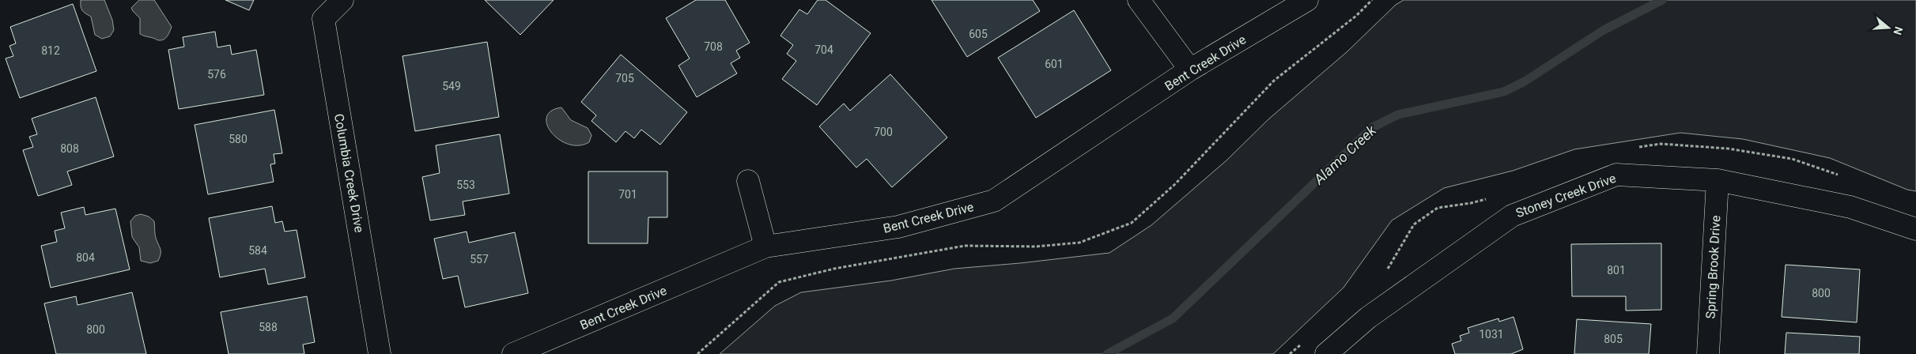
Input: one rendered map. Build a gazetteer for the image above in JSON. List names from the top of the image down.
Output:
{
  "streets": {
    "street": [
      "Bent Creek Drive",
      "Columbia Creek Drive",
      "Stoney Creek Drive",
      "Spring Brook Drive"
    ]
  },
  "crossings": [
    ["Stoney Creek Drive", "Spring Brook Drive"]
  ],
  "water": ["Alamo Creek"],
  "house_numbers": [
    "605",
    "708",
    "704",
    "812",
    "601",
    "576",
    "705",
    "549",
    "700",
    "580",
    "808",
    "553",
    "701",
    "584",
    "804",
    "557",
    "801",
    "800",
    "588",
    "800",
    "1031",
    "805"
  ],
  "north": "right"
}
